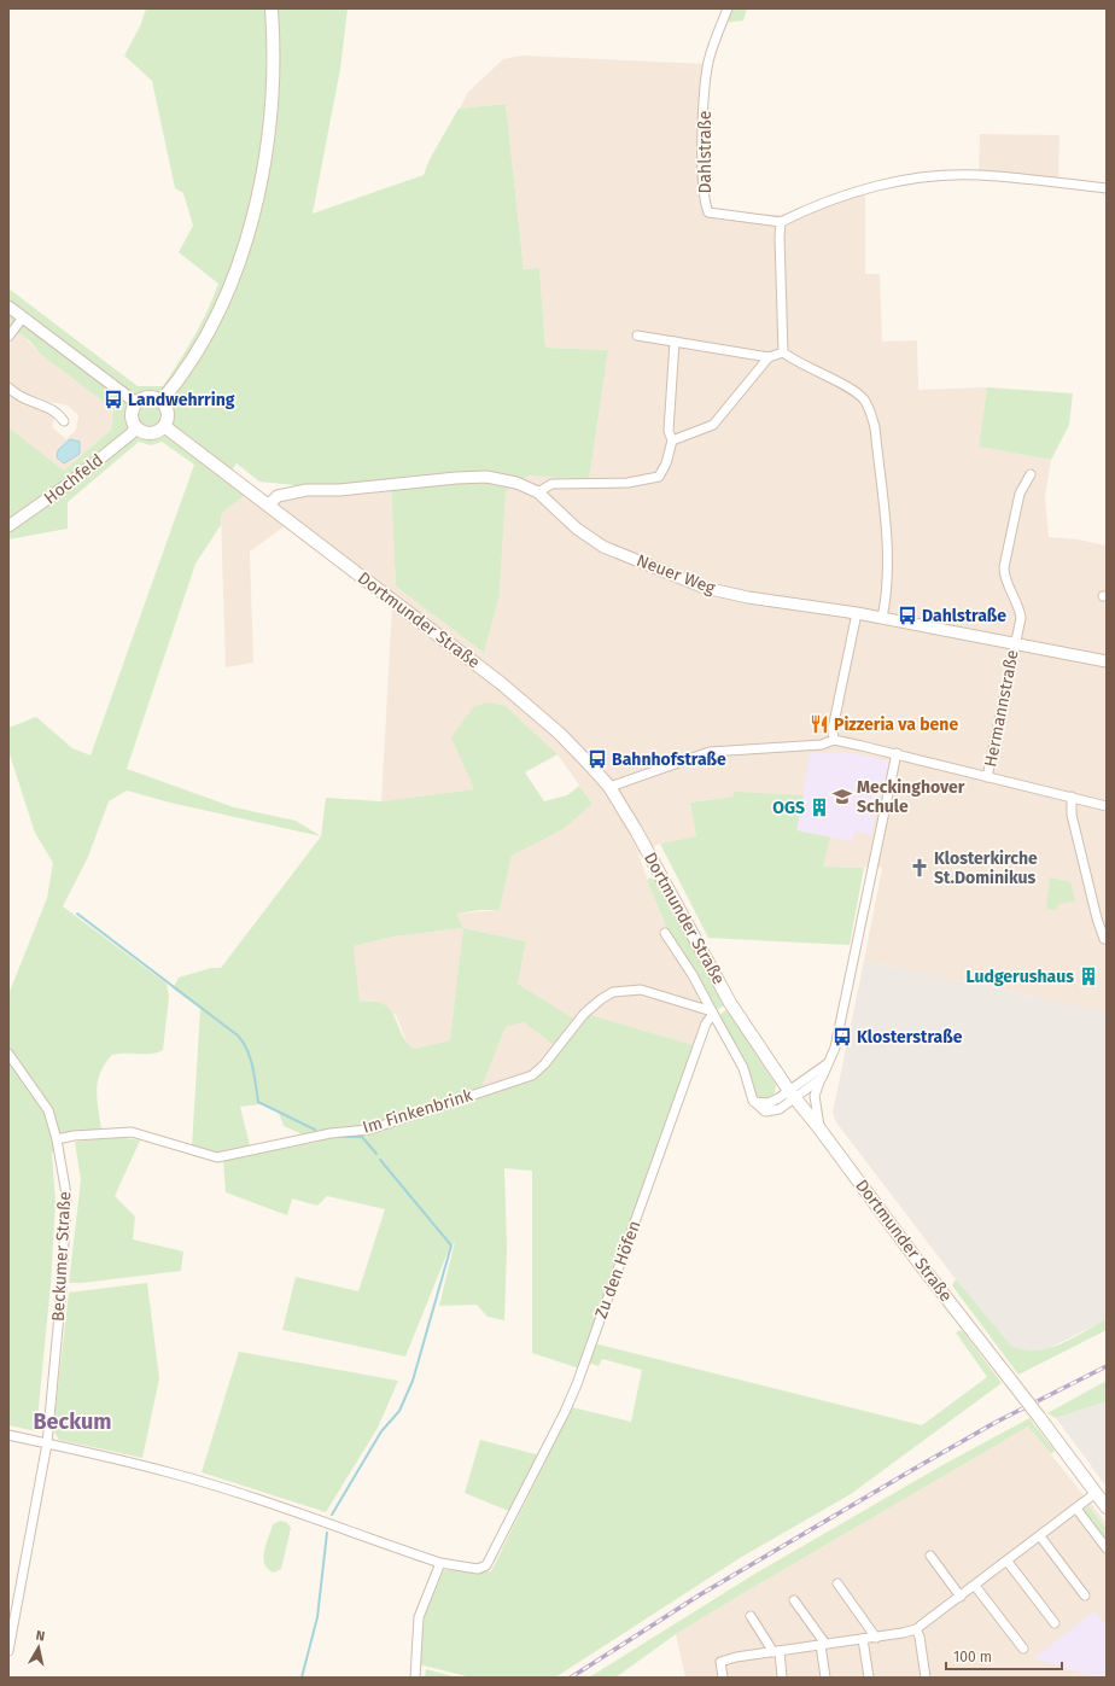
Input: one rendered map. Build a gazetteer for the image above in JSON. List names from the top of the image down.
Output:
{
  "streets": {
    "main road": ["Dortmunder Straße"],
    "street": [
      "Dahlstraße",
      "Hochfeld",
      "Neuer Weg",
      "Hermannstraße",
      "Im Finkenbrink",
      "Beckumer Straße",
      "Zu den Höfen"
    ]
  },
  "crossings": [
    ["Hochfeld", "Dortmunder Straße"],
    ["Neuer Weg", "Dortmunder Straße"],
    ["Neuer Weg", "Hermannstraße"],
    ["Im Finkenbrink", "Beckumer Straße"],
    ["Im Finkenbrink", "Zu den Höfen"],
    ["Beckumer Straße", "Zu den Höfen"]
  ],
  "districts": ["Beckum"],
  "places": {
    "bus stop": [
      "Landwehrring",
      "Dahlstraße",
      "Bahnhofstraße",
      "Klosterstraße"
    ],
    "restaurant": ["Pizzeria va bene"],
    "school or university": ["Meckinghover Schule"],
    "building": ["OGS", "Ludgerushaus"],
    "church": ["Klosterkirche St.Dominikus"]
  },
  "scale_bar": "100 m",
  "north": "top"
}
